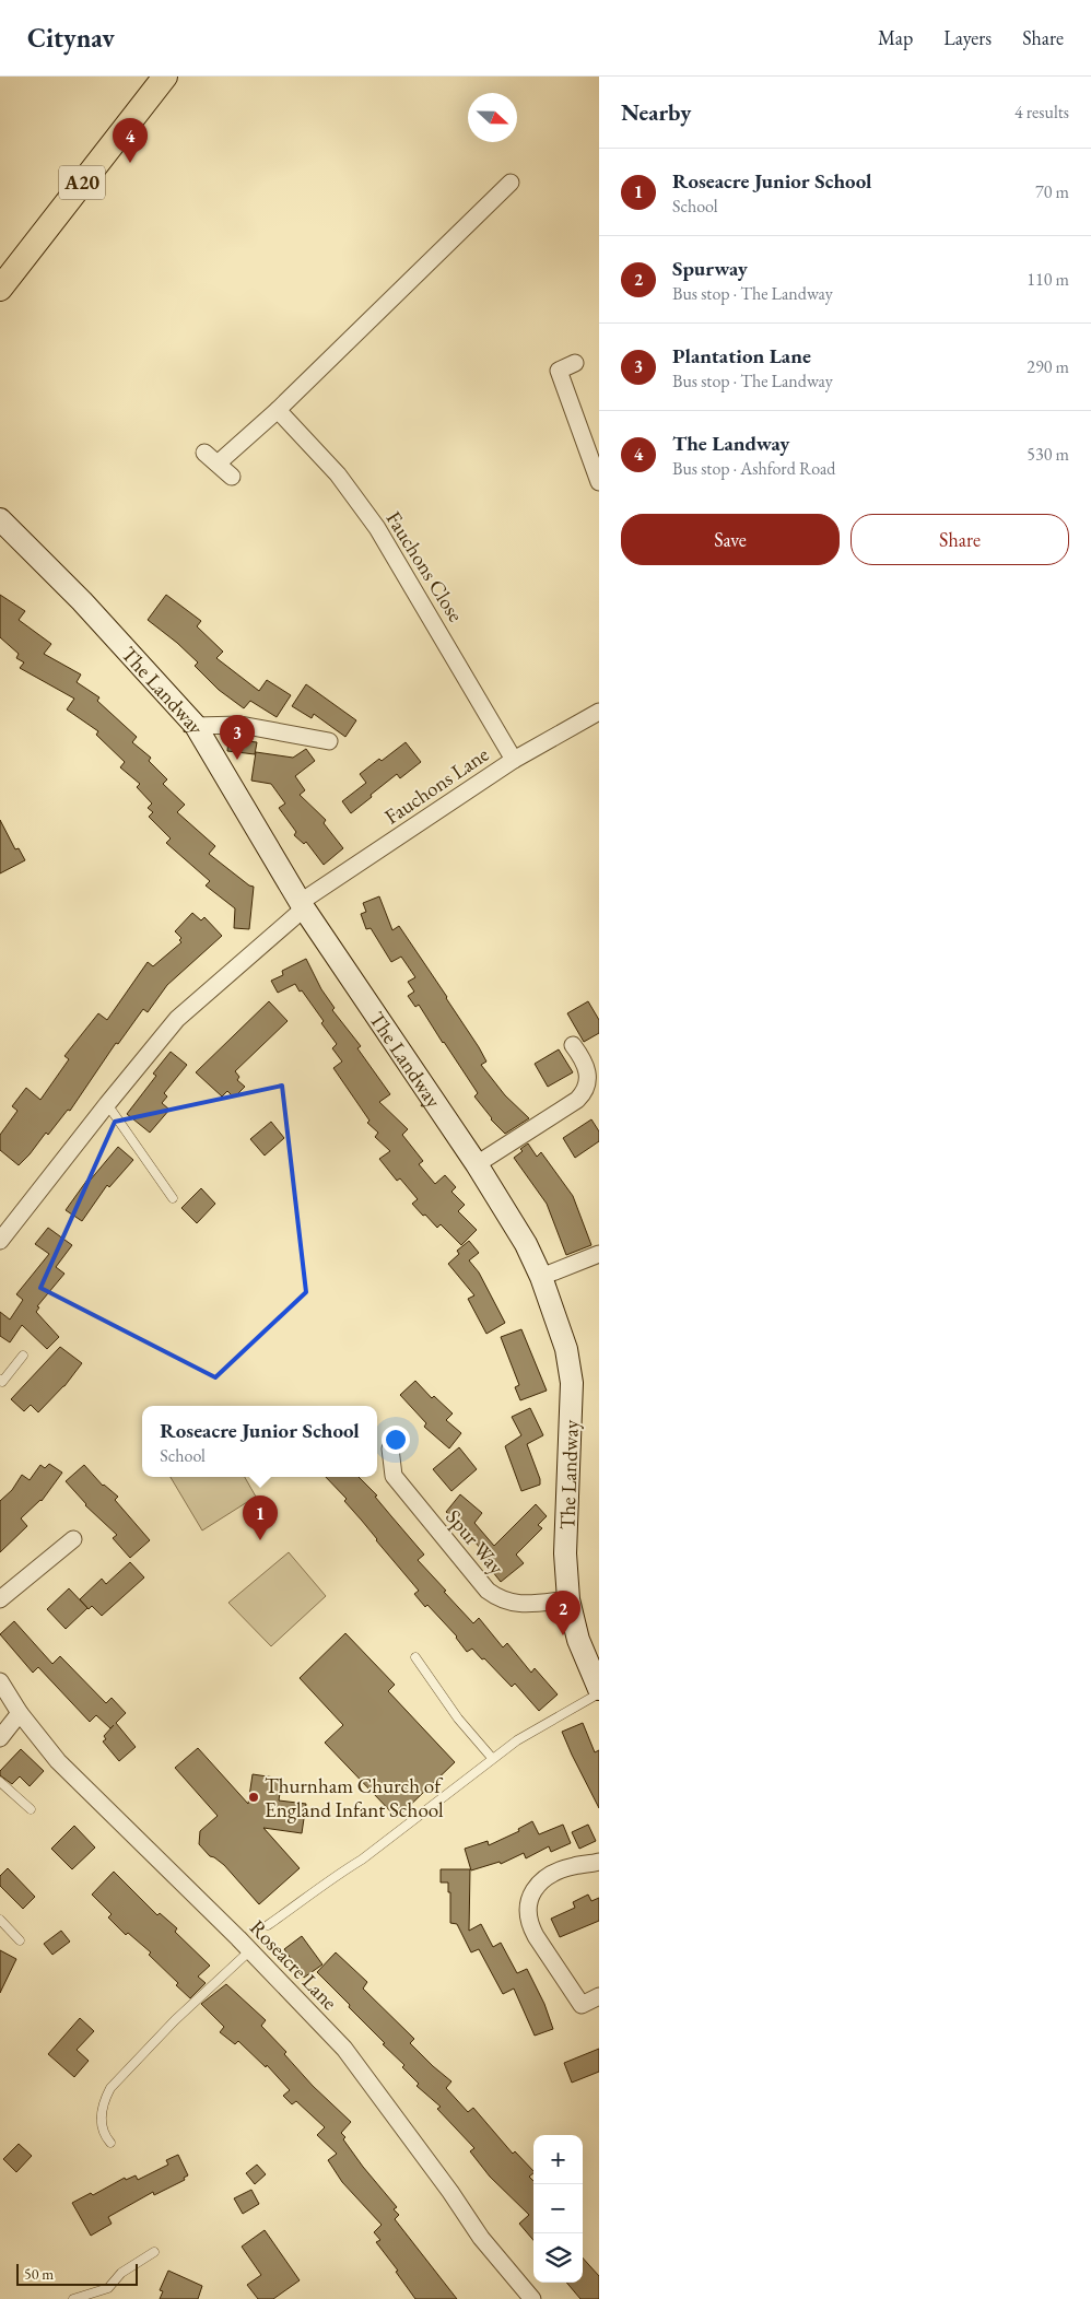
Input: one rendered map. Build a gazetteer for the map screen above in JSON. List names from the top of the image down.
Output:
{
  "streets": {
    "main road": ["A20"],
    "street": [
      "Fauchons Close",
      "The Landway",
      "Fauchons Lane",
      "Spur Way",
      "Roseacre Lane"
    ]
  },
  "crossings": [
    ["Fauchons Close", "Fauchons Lane"],
    ["The Landway", "Fauchons Lane"],
    ["The Landway", "Spur Way"]
  ],
  "places": ["Thurnham Church of England Infant School"],
  "scale_bar": "50 m",
  "north": "right",
  "page": {
    "header": "Citynav",
    "nav": ["Map", "Layers", "Share"],
    "heading": ["Nearby", "4 results"],
    "pins": [
      "4",
      "3",
      "1",
      "2"
    ],
    "list": [
      {
        "mark": "1",
        "name": "Roseacre Junior School",
        "note": "School",
        "value": "70 m"
      },
      {
        "mark": "2",
        "name": "Spurway",
        "note": "Bus stop · The Landway",
        "value": "110 m"
      },
      {
        "mark": "3",
        "name": "Plantation Lane",
        "note": "Bus stop · The Landway",
        "value": "290 m"
      },
      {
        "mark": "4",
        "name": "The Landway",
        "note": "Bus stop · Ashford Road",
        "value": "530 m"
      }
    ],
    "buttons": ["Save", "Share"],
    "popup": ["Roseacre Junior School", "School"],
    "map_buttons": ["+", "−"],
    "scale": "50 m"
  }
}
